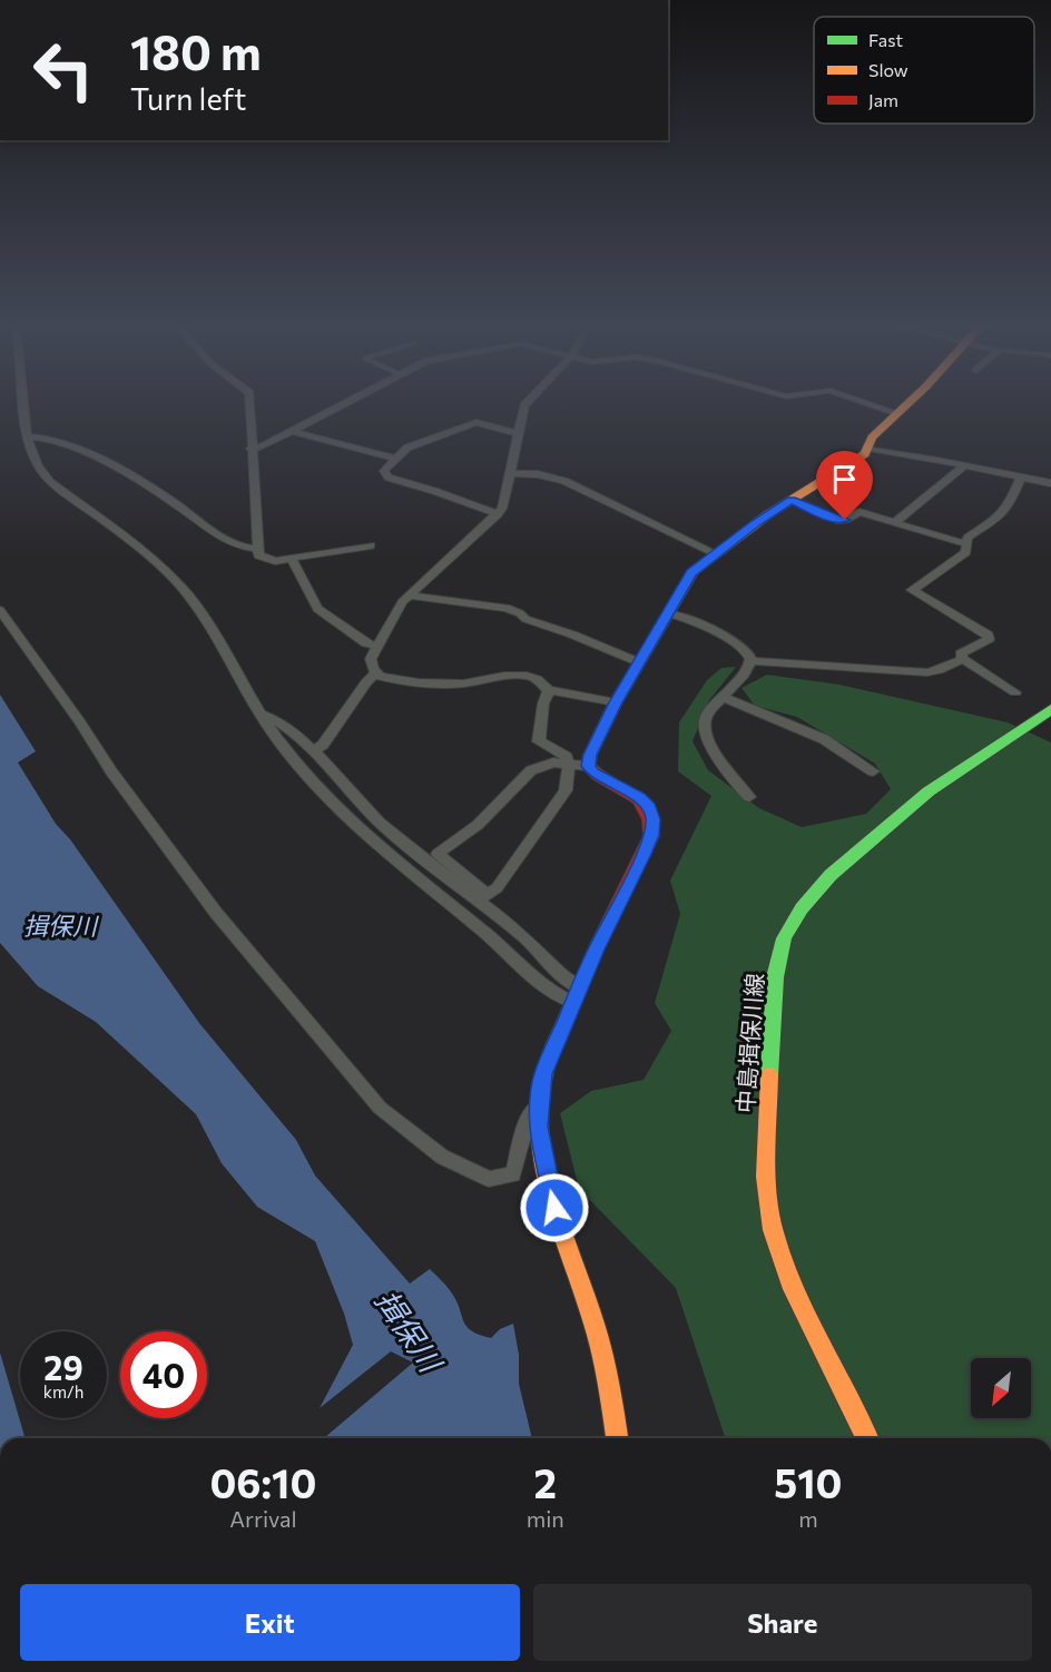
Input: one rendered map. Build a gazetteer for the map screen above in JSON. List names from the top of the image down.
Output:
{
  "streets": {
    "street": ["中島揖保川線"]
  },
  "water": ["揖保川"],
  "legend": ["Fast", "Slow", "Jam"],
  "north": "bottom left",
  "page": {
    "turn": ["180 m", "Turn left"],
    "speed": "29 km/h",
    "limit": "40",
    "eta": [
      "06:10",
      "Arrival",
      "2",
      "min",
      "510",
      "m"
    ],
    "buttons": ["Exit", "Share"]
  }
}
